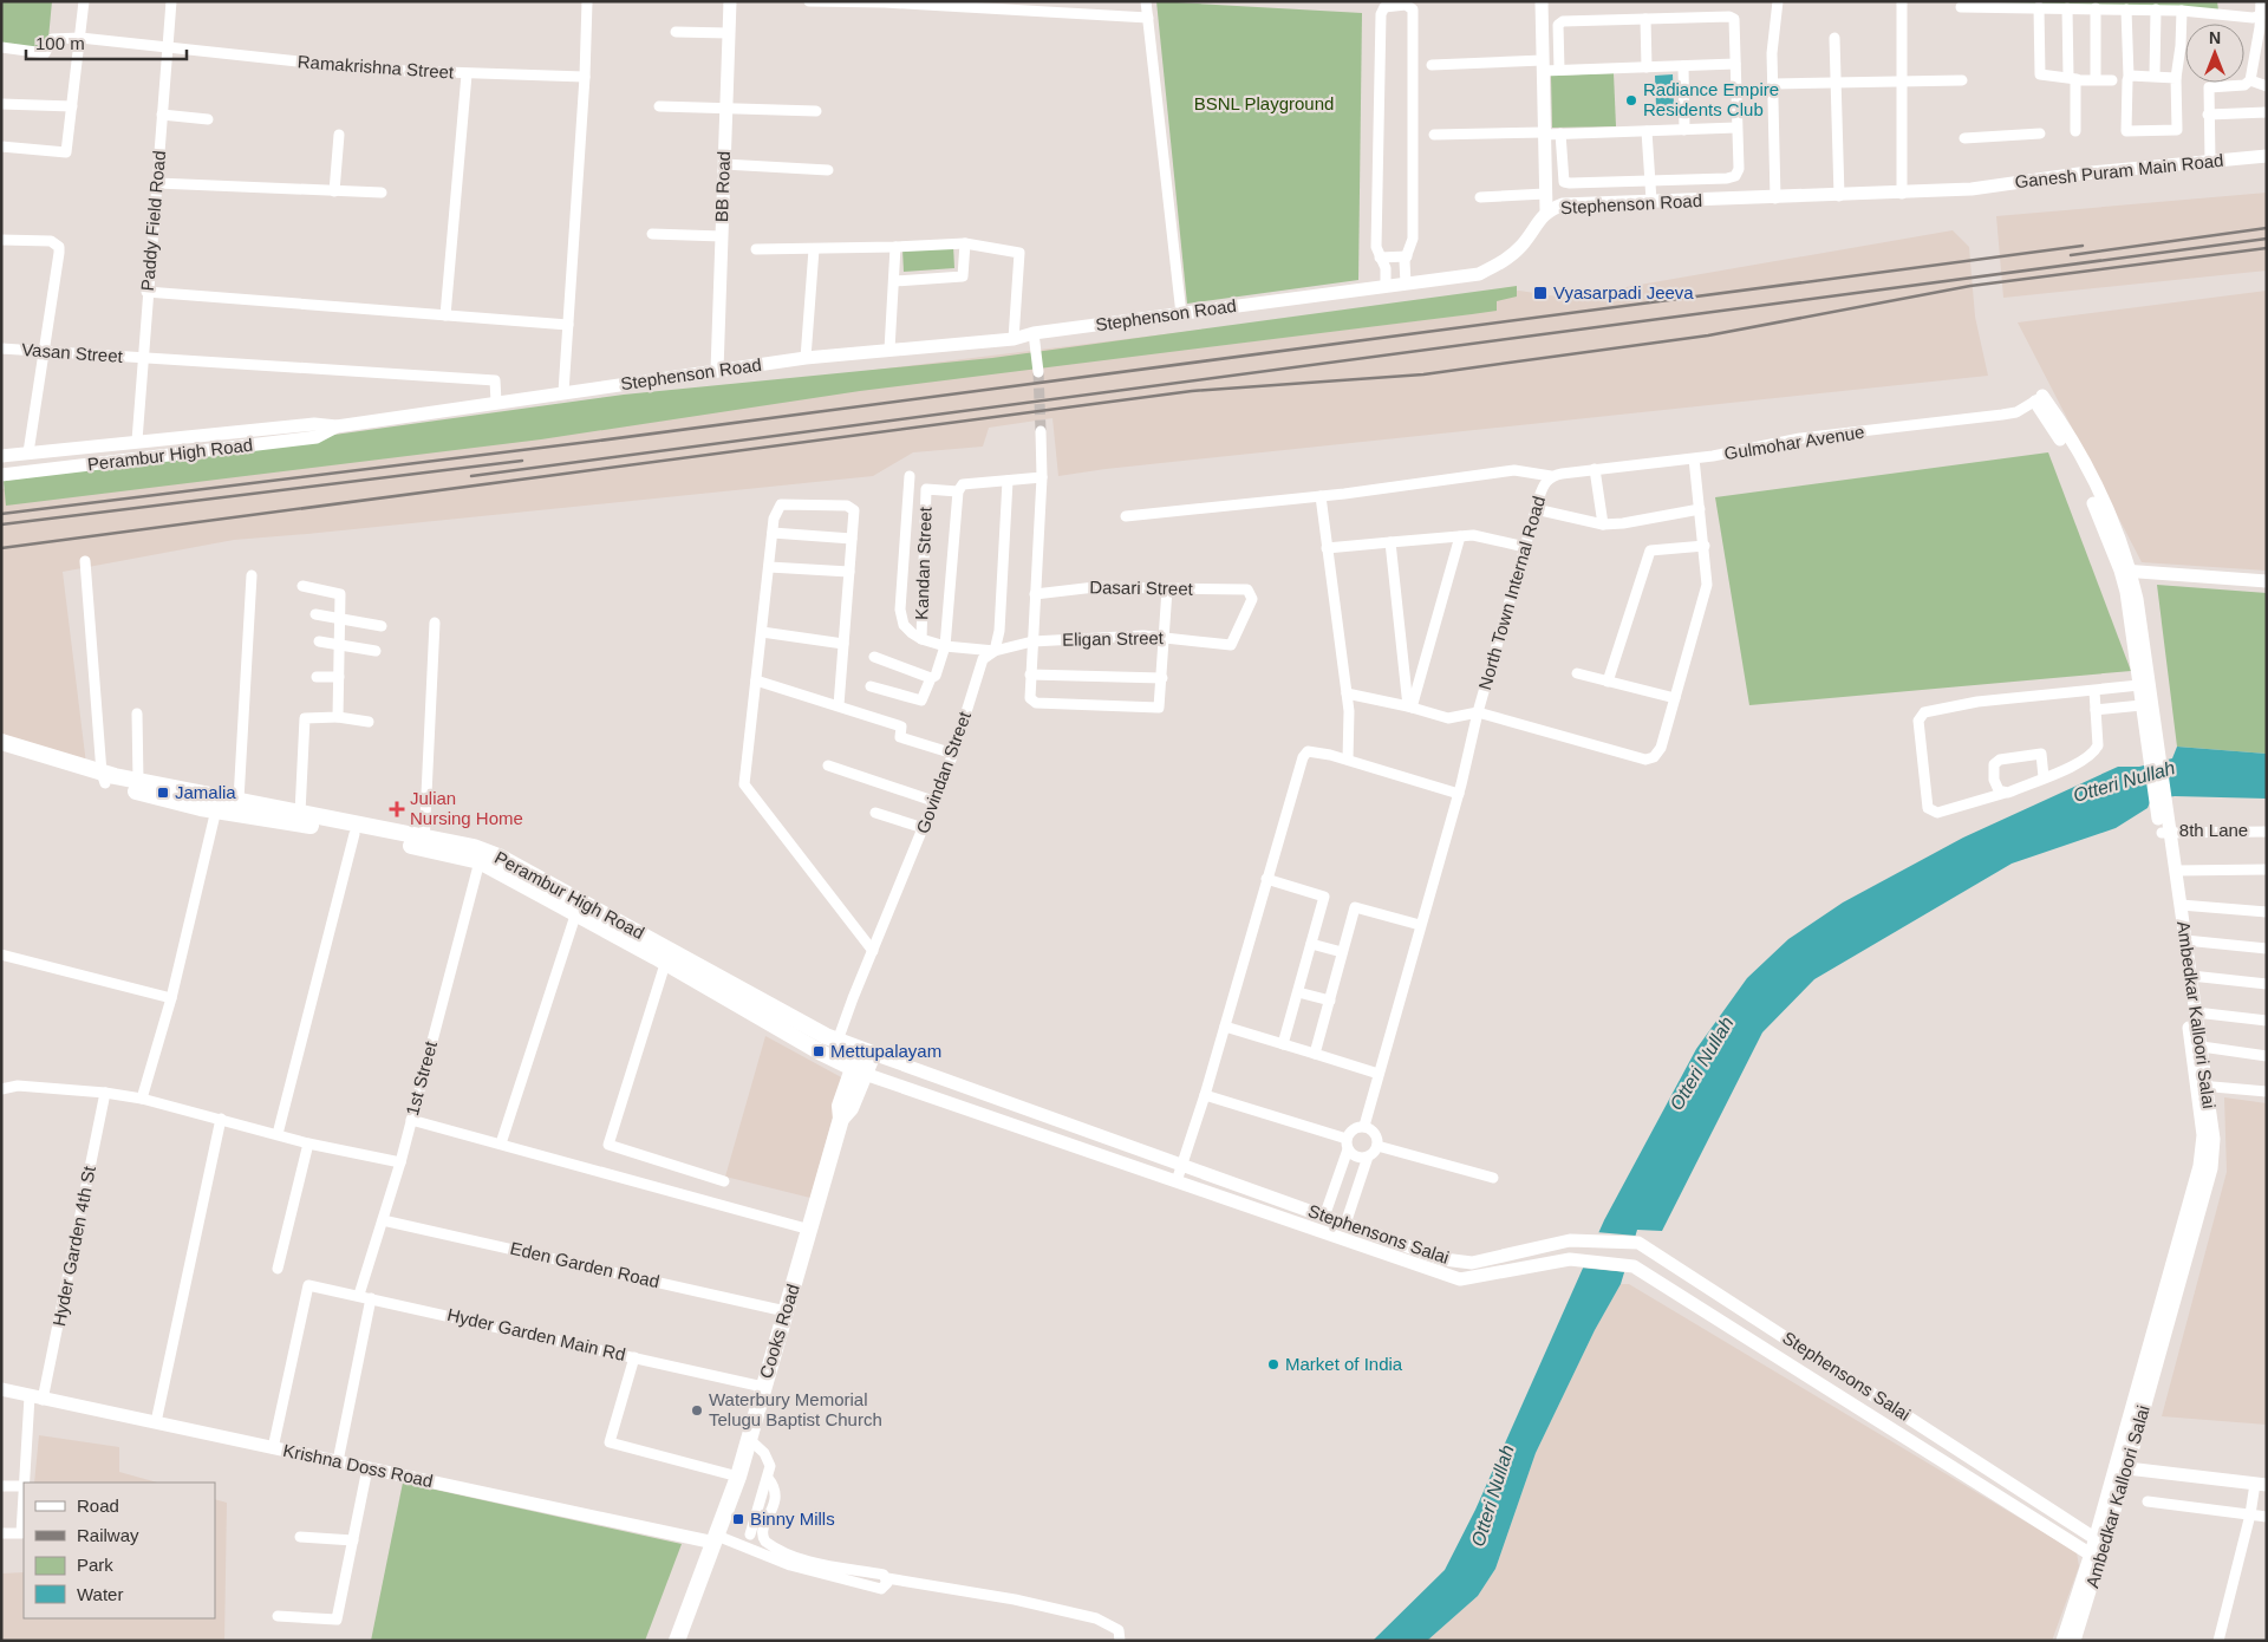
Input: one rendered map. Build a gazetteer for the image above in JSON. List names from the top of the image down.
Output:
{
  "streets": {
    "main road": [
      "Ganesh Puram Main Road",
      "BB Road",
      "Stephenson Road",
      "Perambur High Road",
      "Ambedkar Kalloori Salai",
      "Stephensons Salai",
      "Cooks Road",
      "Krishna Doss Road"
    ],
    "street": [
      "Ramakrishna Street",
      "Paddy Field Road",
      "Vasan Street",
      "Gulmohar Avenue",
      "Kandan Street",
      "Dasari Street",
      "North Town Internal Road",
      "Eligan Street",
      "Govindan Street",
      "8th Lane",
      "1st Street",
      "Hyder Garden 4th St",
      "Eden Garden Road",
      "Hyder Garden Main Rd"
    ]
  },
  "crossings": [
    ["Ramakrishna Street", "Paddy Field Road"],
    ["Ganesh Puram Main Road", "Stephenson Road"],
    ["BB Road", "Stephenson Road"],
    ["Stephenson Road", "Vasan Street"],
    ["Stephenson Road", "Perambur High Road"],
    ["Paddy Field Road", "Vasan Street"],
    ["Gulmohar Avenue", "North Town Internal Road"],
    ["Gulmohar Avenue", "Ambedkar Kalloori Salai"],
    ["Perambur High Road", "Govindan Street"],
    ["Perambur High Road", "1st Street"],
    ["Perambur High Road", "Stephensons Salai"],
    ["Perambur High Road", "Cooks Road"],
    ["Kandan Street", "Eligan Street"],
    ["Dasari Street", "Eligan Street"],
    ["Eligan Street", "Govindan Street"],
    ["8th Lane", "Ambedkar Kalloori Salai"],
    ["Ambedkar Kalloori Salai", "Stephensons Salai"],
    ["1st Street", "Eden Garden Road"],
    ["1st Street", "Hyder Garden Main Rd"],
    ["Stephensons Salai", "Cooks Road"],
    ["Hyder Garden 4th St", "Krishna Doss Road"],
    ["Eden Garden Road", "Cooks Road"],
    ["Cooks Road", "Hyder Garden Main Rd"],
    ["Cooks Road", "Krishna Doss Road"],
    ["Hyder Garden Main Rd", "Krishna Doss Road"]
  ],
  "water": ["Otteri Nullah"],
  "parks": ["BSNL Playground"],
  "places": {
    "other": ["Radiance Empire Residents Club", "Market of India", "Waterbury Memorial Telugu Baptist Church"],
    "transit": [
      "Vyasarpadi Jeeva",
      "Jamalia",
      "Mettupalayam",
      "Binny Mills"
    ],
    "health": ["Julian Nursing Home"]
  },
  "legend": [
    "Road",
    "Railway",
    "Park",
    "Water"
  ],
  "scale_bar": "100 m",
  "north": "top"
}
